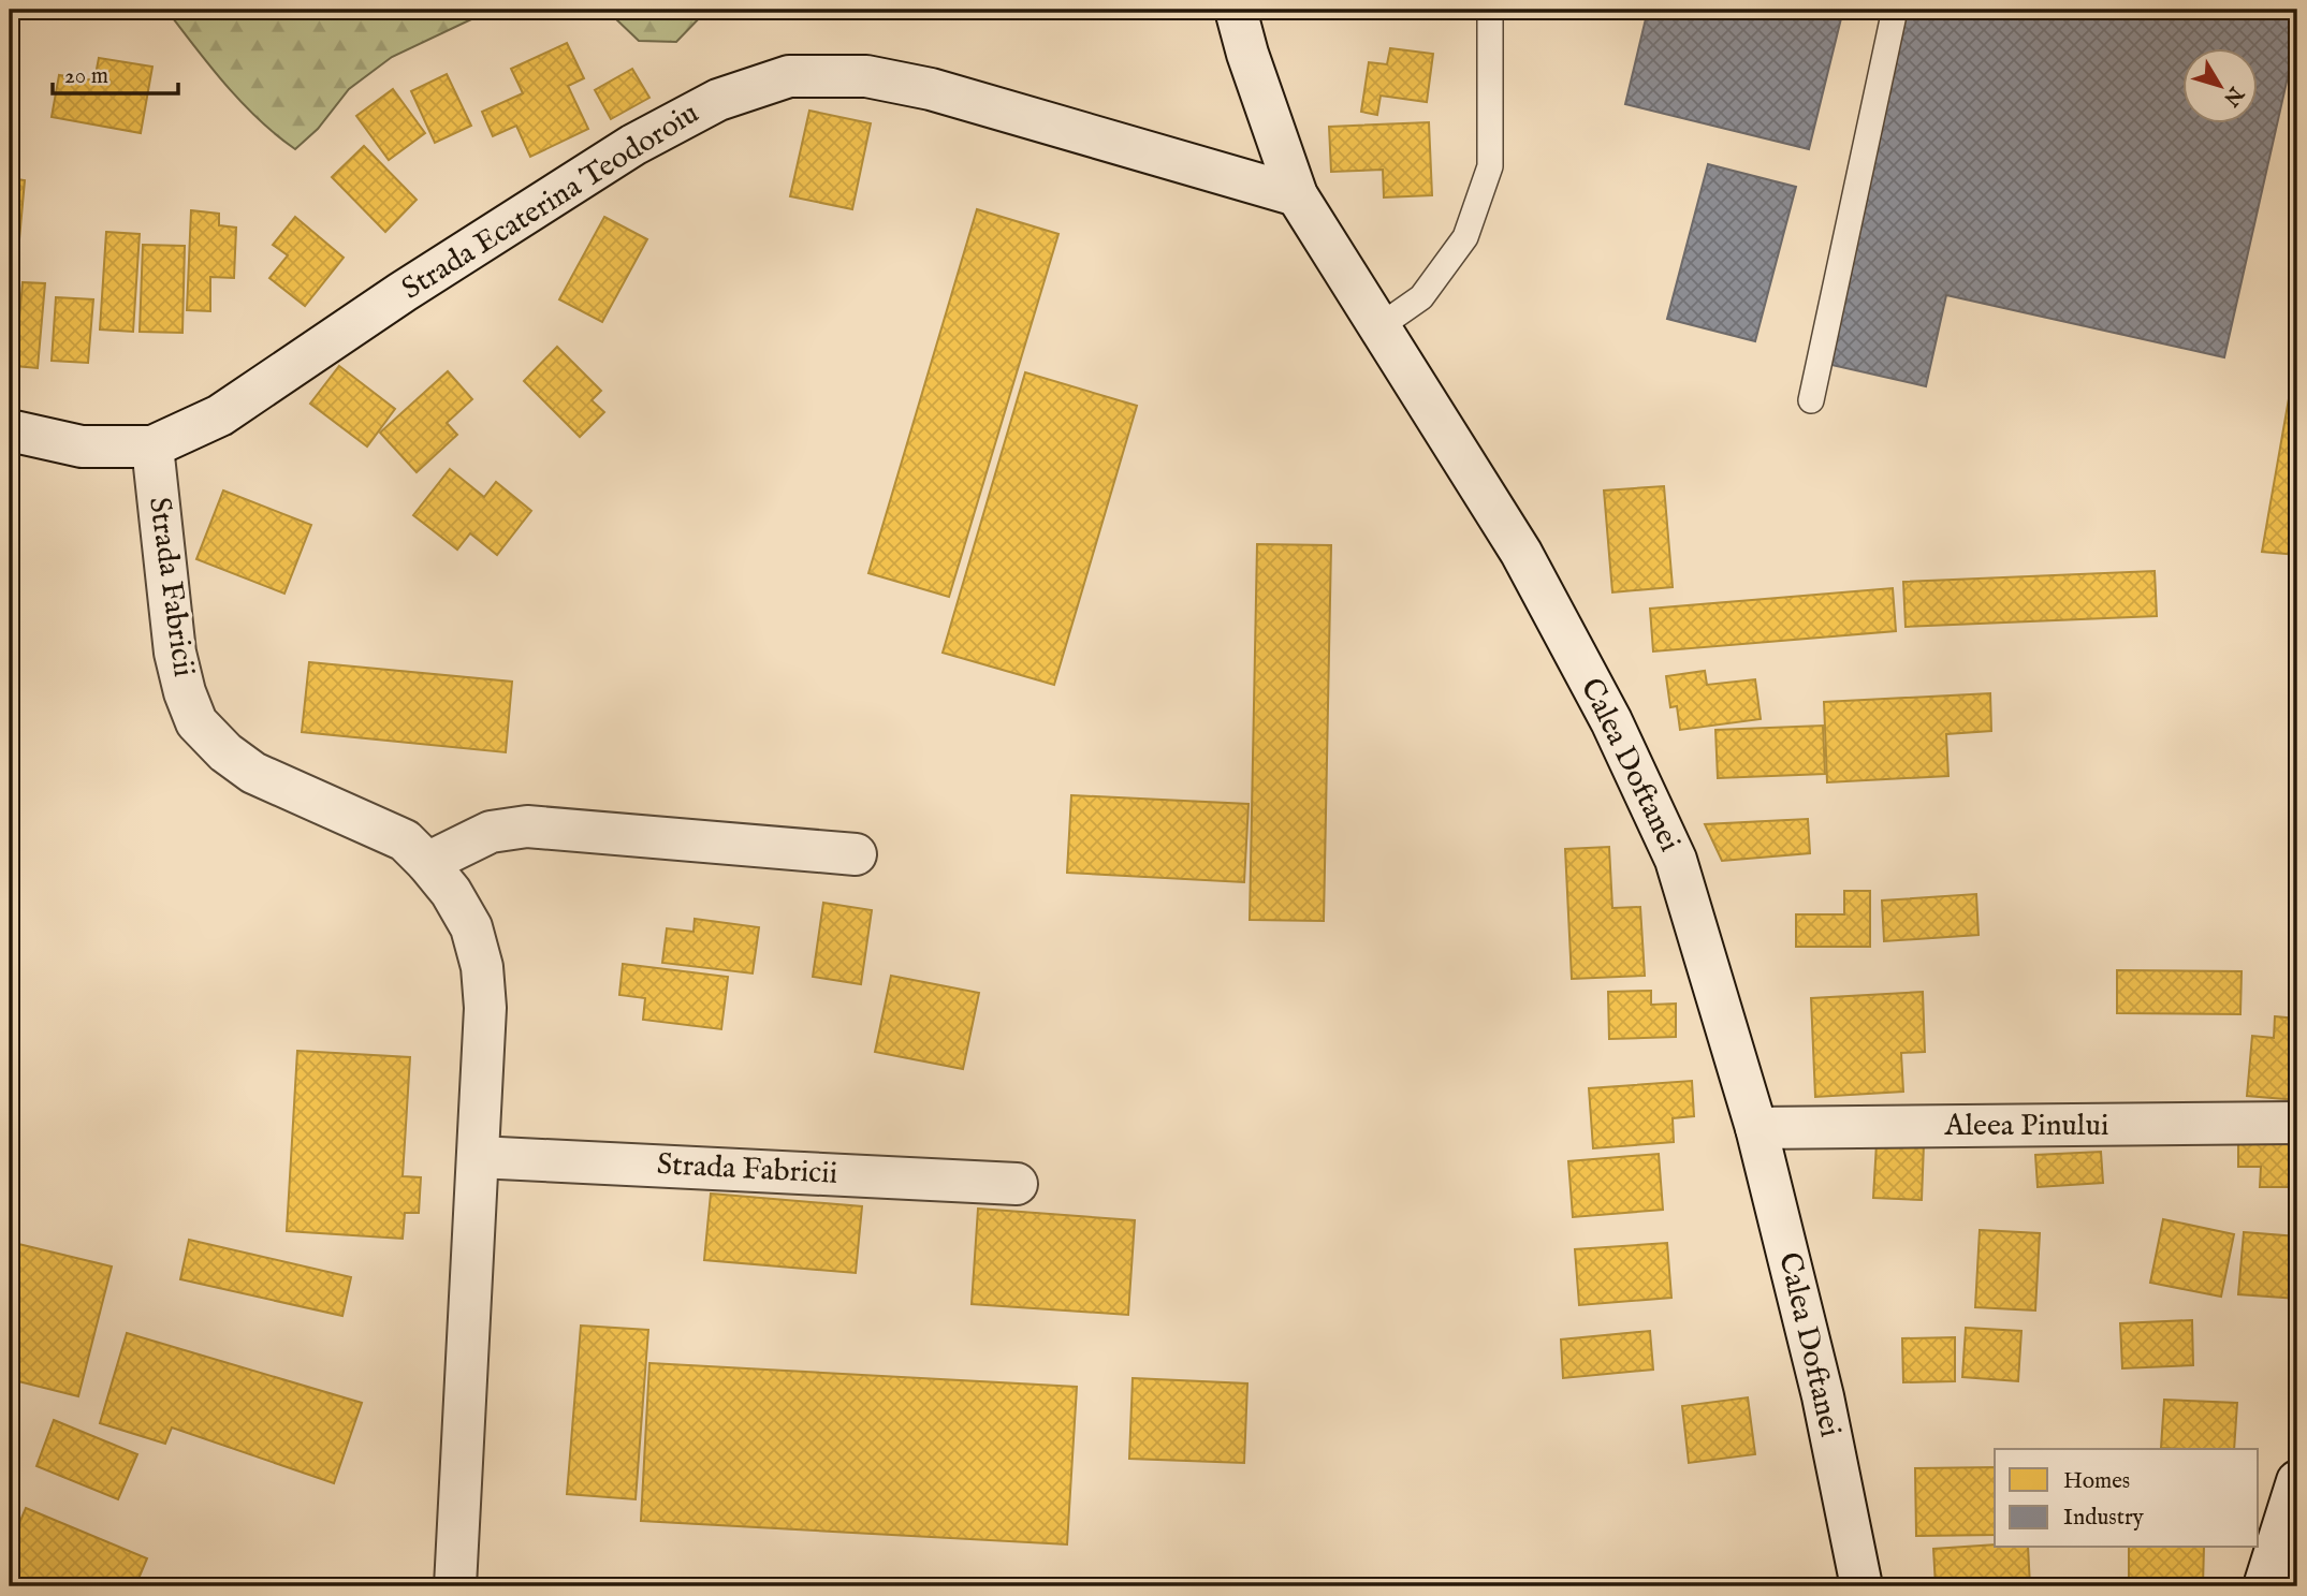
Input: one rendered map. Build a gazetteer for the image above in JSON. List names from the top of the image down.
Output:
{
  "streets": {
    "main road": [
      "Strada Ecaterina Teodoroiu",
      "Strada Fabricii",
      "Calea Doftanei",
      "Aleea Pinului"
    ]
  },
  "crossings": [
    ["Strada Ecaterina Teodoroiu", "Strada Fabricii"],
    ["Strada Ecaterina Teodoroiu", "Calea Doftanei"],
    ["Calea Doftanei", "Aleea Pinului"]
  ],
  "legend": ["Homes", "Industry"],
  "scale_bar": "20 m",
  "north": "bottom right"
}
